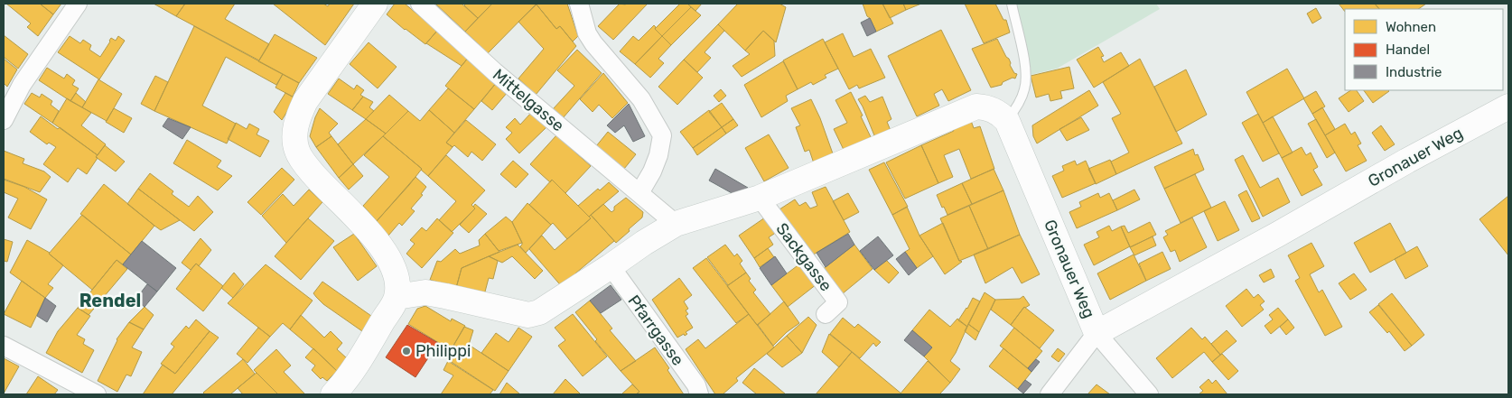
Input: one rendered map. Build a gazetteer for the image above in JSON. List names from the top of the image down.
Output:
{
  "streets": {
    "street": [
      "Mittelgasse",
      "Gronauer Weg",
      "Sackgasse",
      "Pfarrgasse"
    ]
  },
  "districts": ["Rendel"],
  "places": ["Philippi"],
  "legend": ["Wohnen", "Handel", "Industrie"]
}
